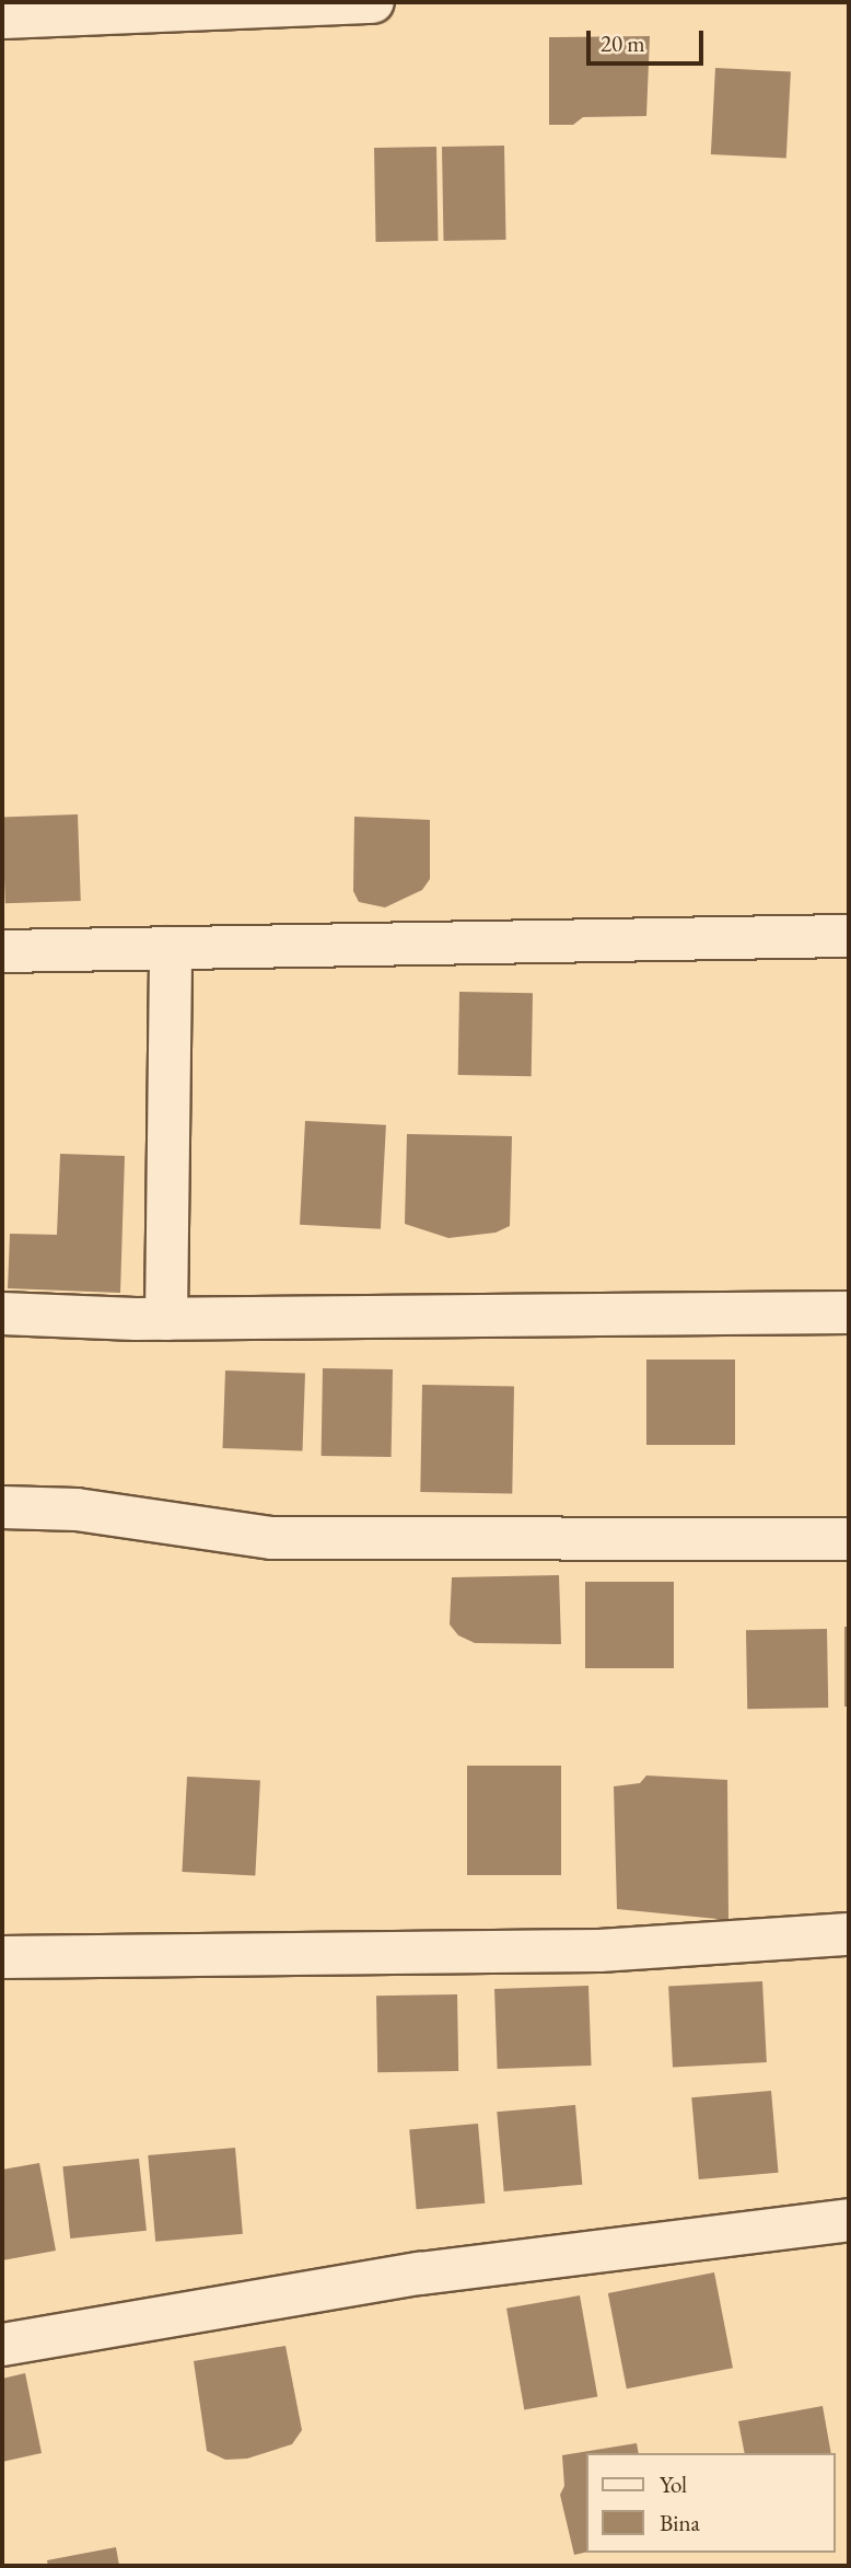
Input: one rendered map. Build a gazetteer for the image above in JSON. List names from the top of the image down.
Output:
{
  "legend": ["Yol", "Bina"],
  "scale_bar": "20 m"
}
